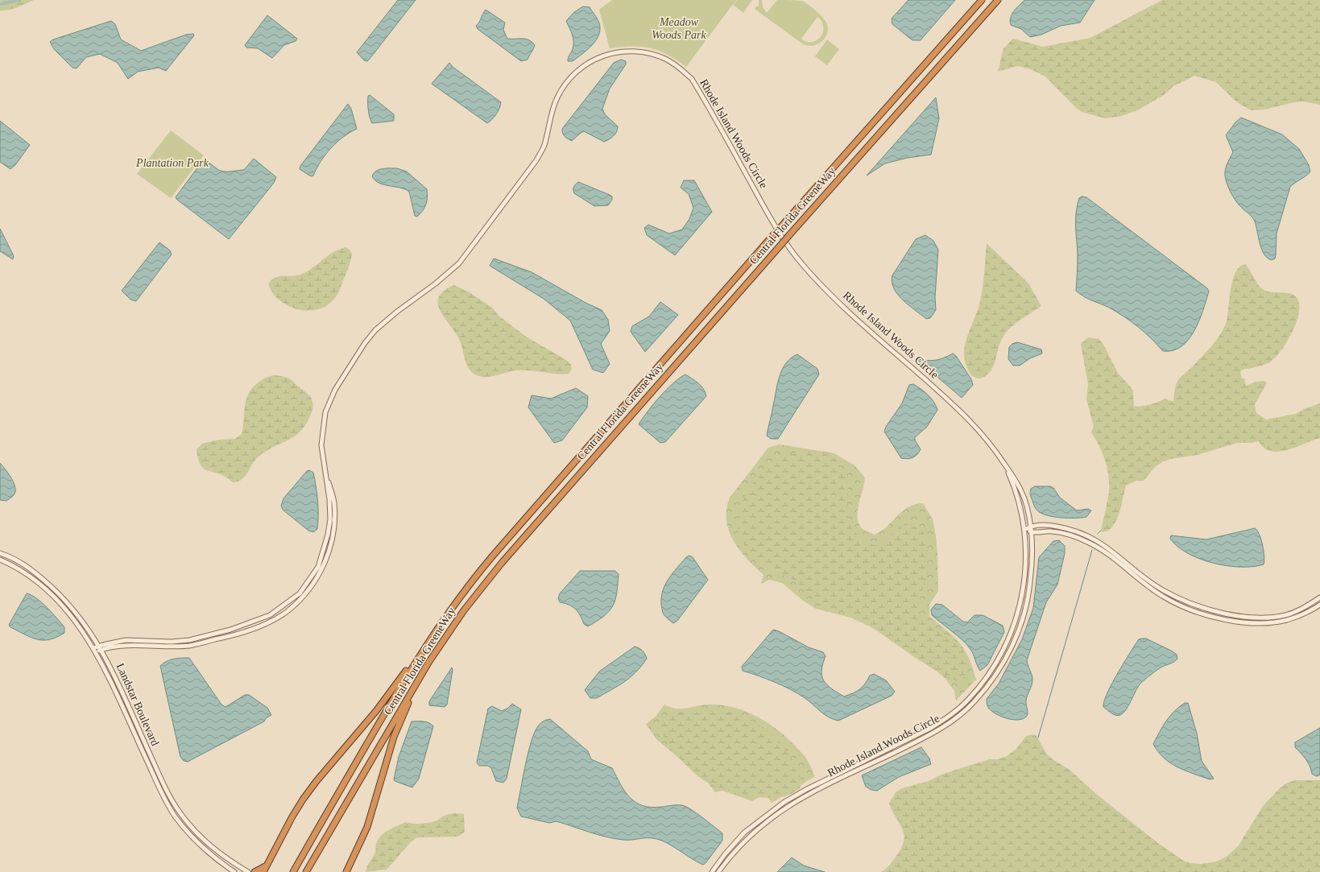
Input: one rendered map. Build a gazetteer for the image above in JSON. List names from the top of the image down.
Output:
{
  "streets": {
    "highway": ["Central Florida GreeneWay"],
    "street": ["Rhode Island Woods Circle", "Landstar Boulevard"]
  },
  "crossings": [
    ["Rhode Island Woods Circle", "Landstar Boulevard"]
  ],
  "parks": ["Meadow Woods Park", "Plantation Park"]
}
